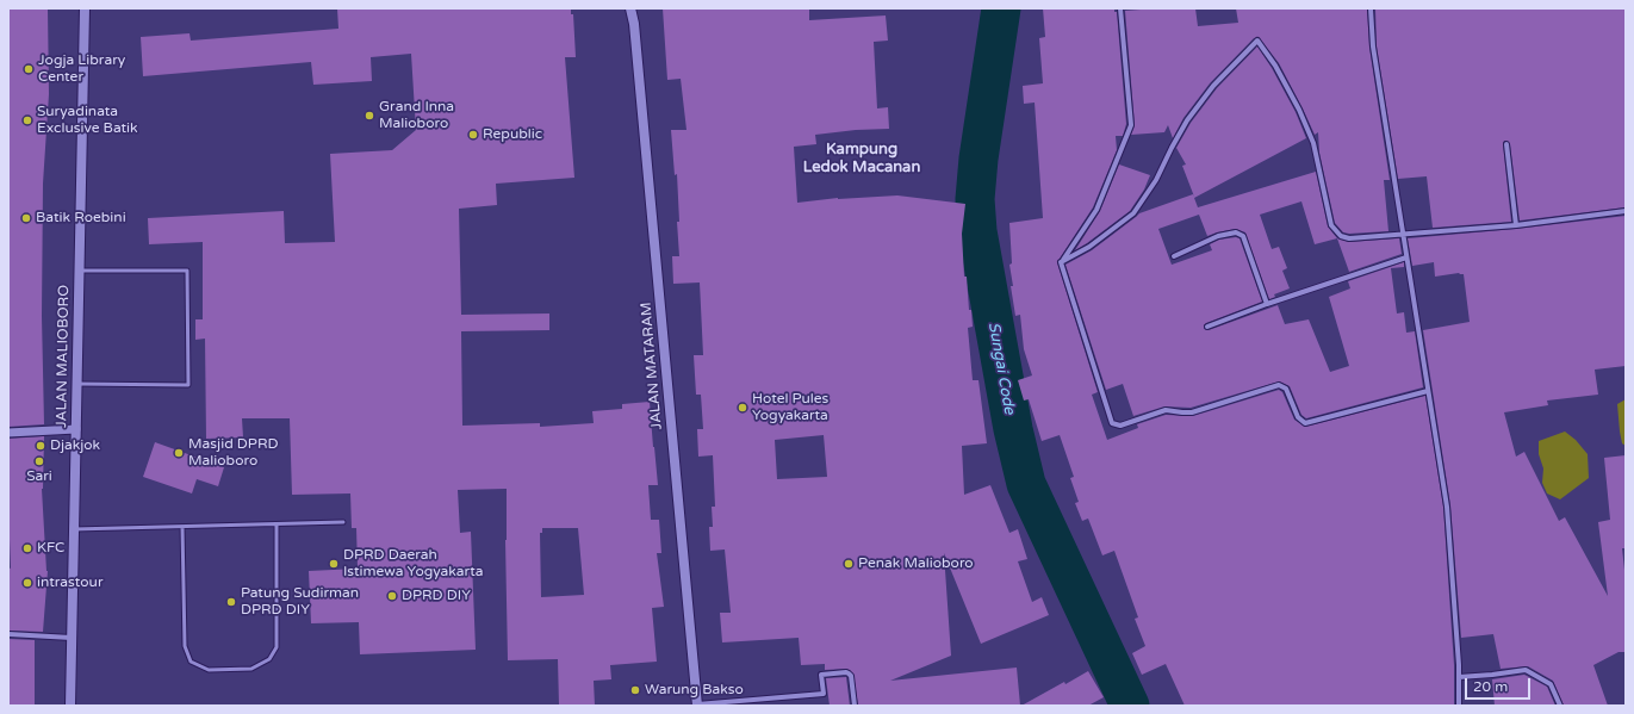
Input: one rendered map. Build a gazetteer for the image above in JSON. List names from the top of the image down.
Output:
{
  "streets": {
    "main road": ["JALAN MALIOBORO", "JALAN MATARAM"]
  },
  "districts": ["Kampung Ledok Macanan"],
  "water": ["Sungai Code"],
  "places": [
    "Jogja Library Center",
    "Grand Inna Malioboro",
    "Suryadinata Exclusive Batik",
    "Republic",
    "Batik Roebini",
    "Hotel Pules Yogyakarta",
    "Djakjok",
    "Masjid DPRD Malioboro",
    "Sari",
    "KFC",
    "DPRD Daerah Istimewa Yogyakarta",
    "Penak Malioboro",
    "intrastour",
    "DPRD DIY",
    "Patung Sudirman DPRD DIY",
    "Warung Bakso"
  ],
  "scale_bar": "20 m"
}
